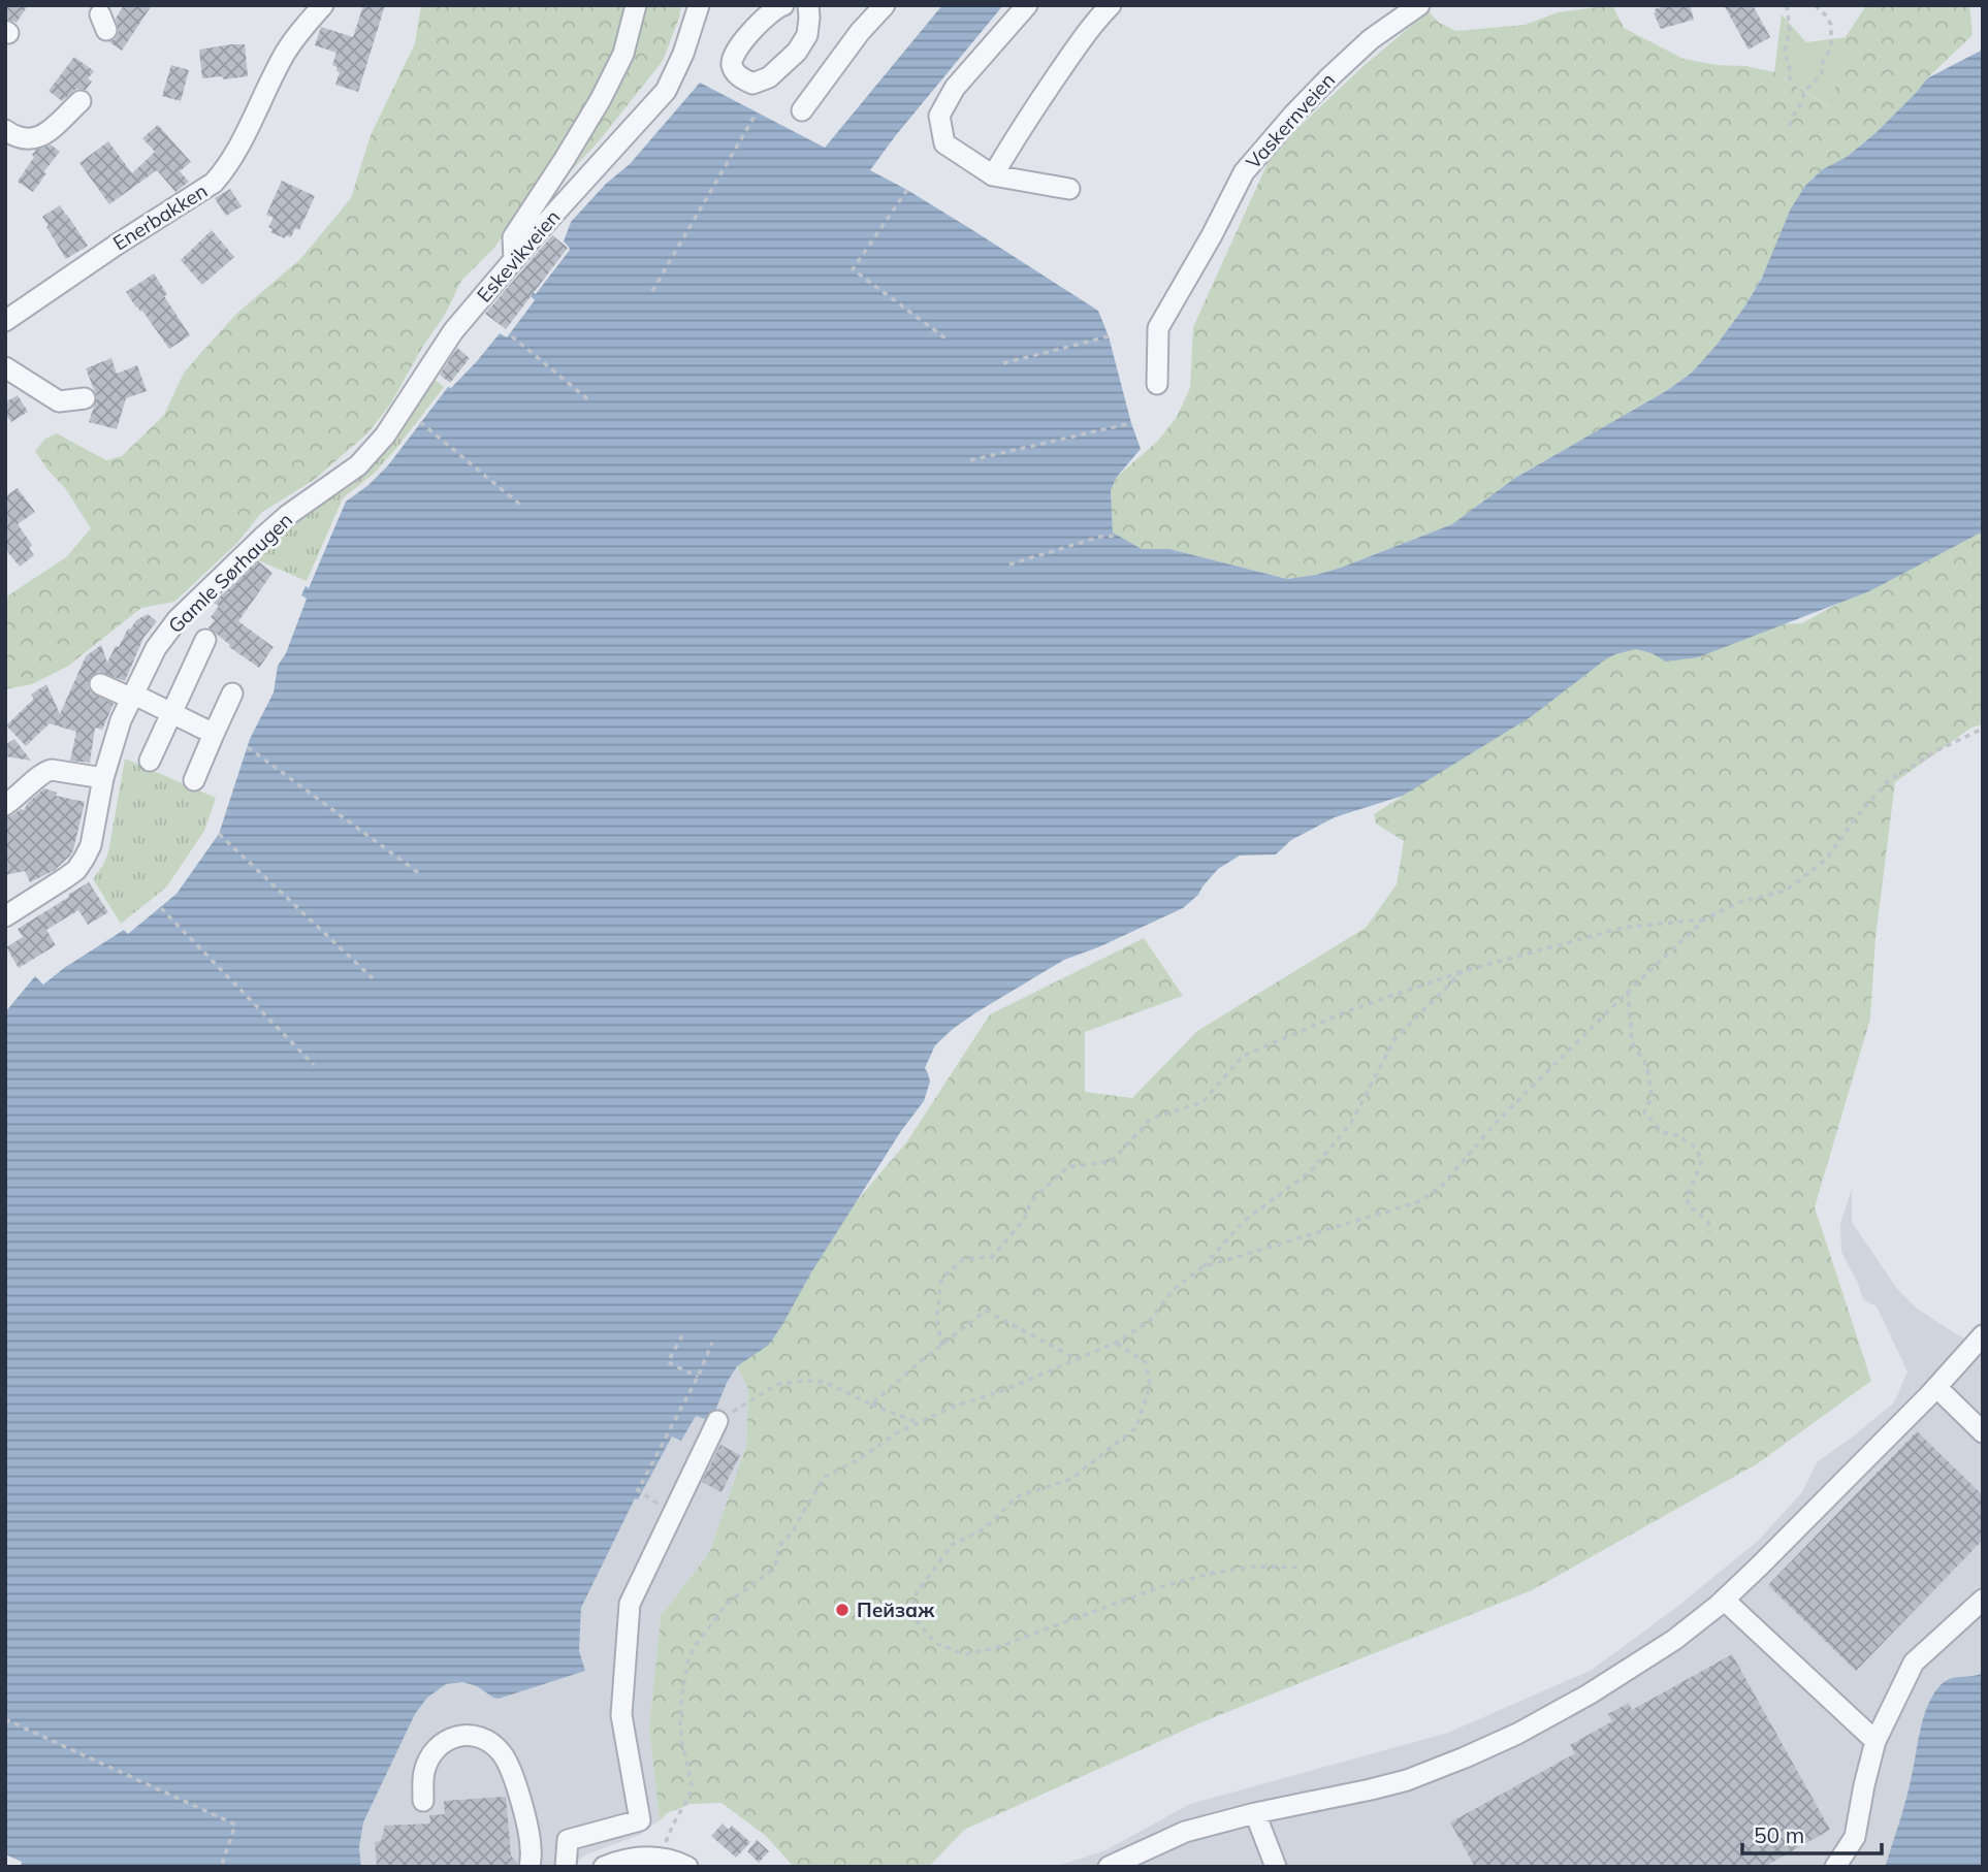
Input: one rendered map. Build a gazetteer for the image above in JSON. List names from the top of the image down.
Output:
{
  "streets": {
    "street": [
      "Vaskernveien",
      "Enerbakken",
      "Eskevikveien",
      "Gamle Sørhaugen"
    ]
  },
  "crossings": [
    ["Eskevikveien", "Gamle Sørhaugen"]
  ],
  "places": ["Пейзаж"],
  "scale_bar": "50 m"
}
